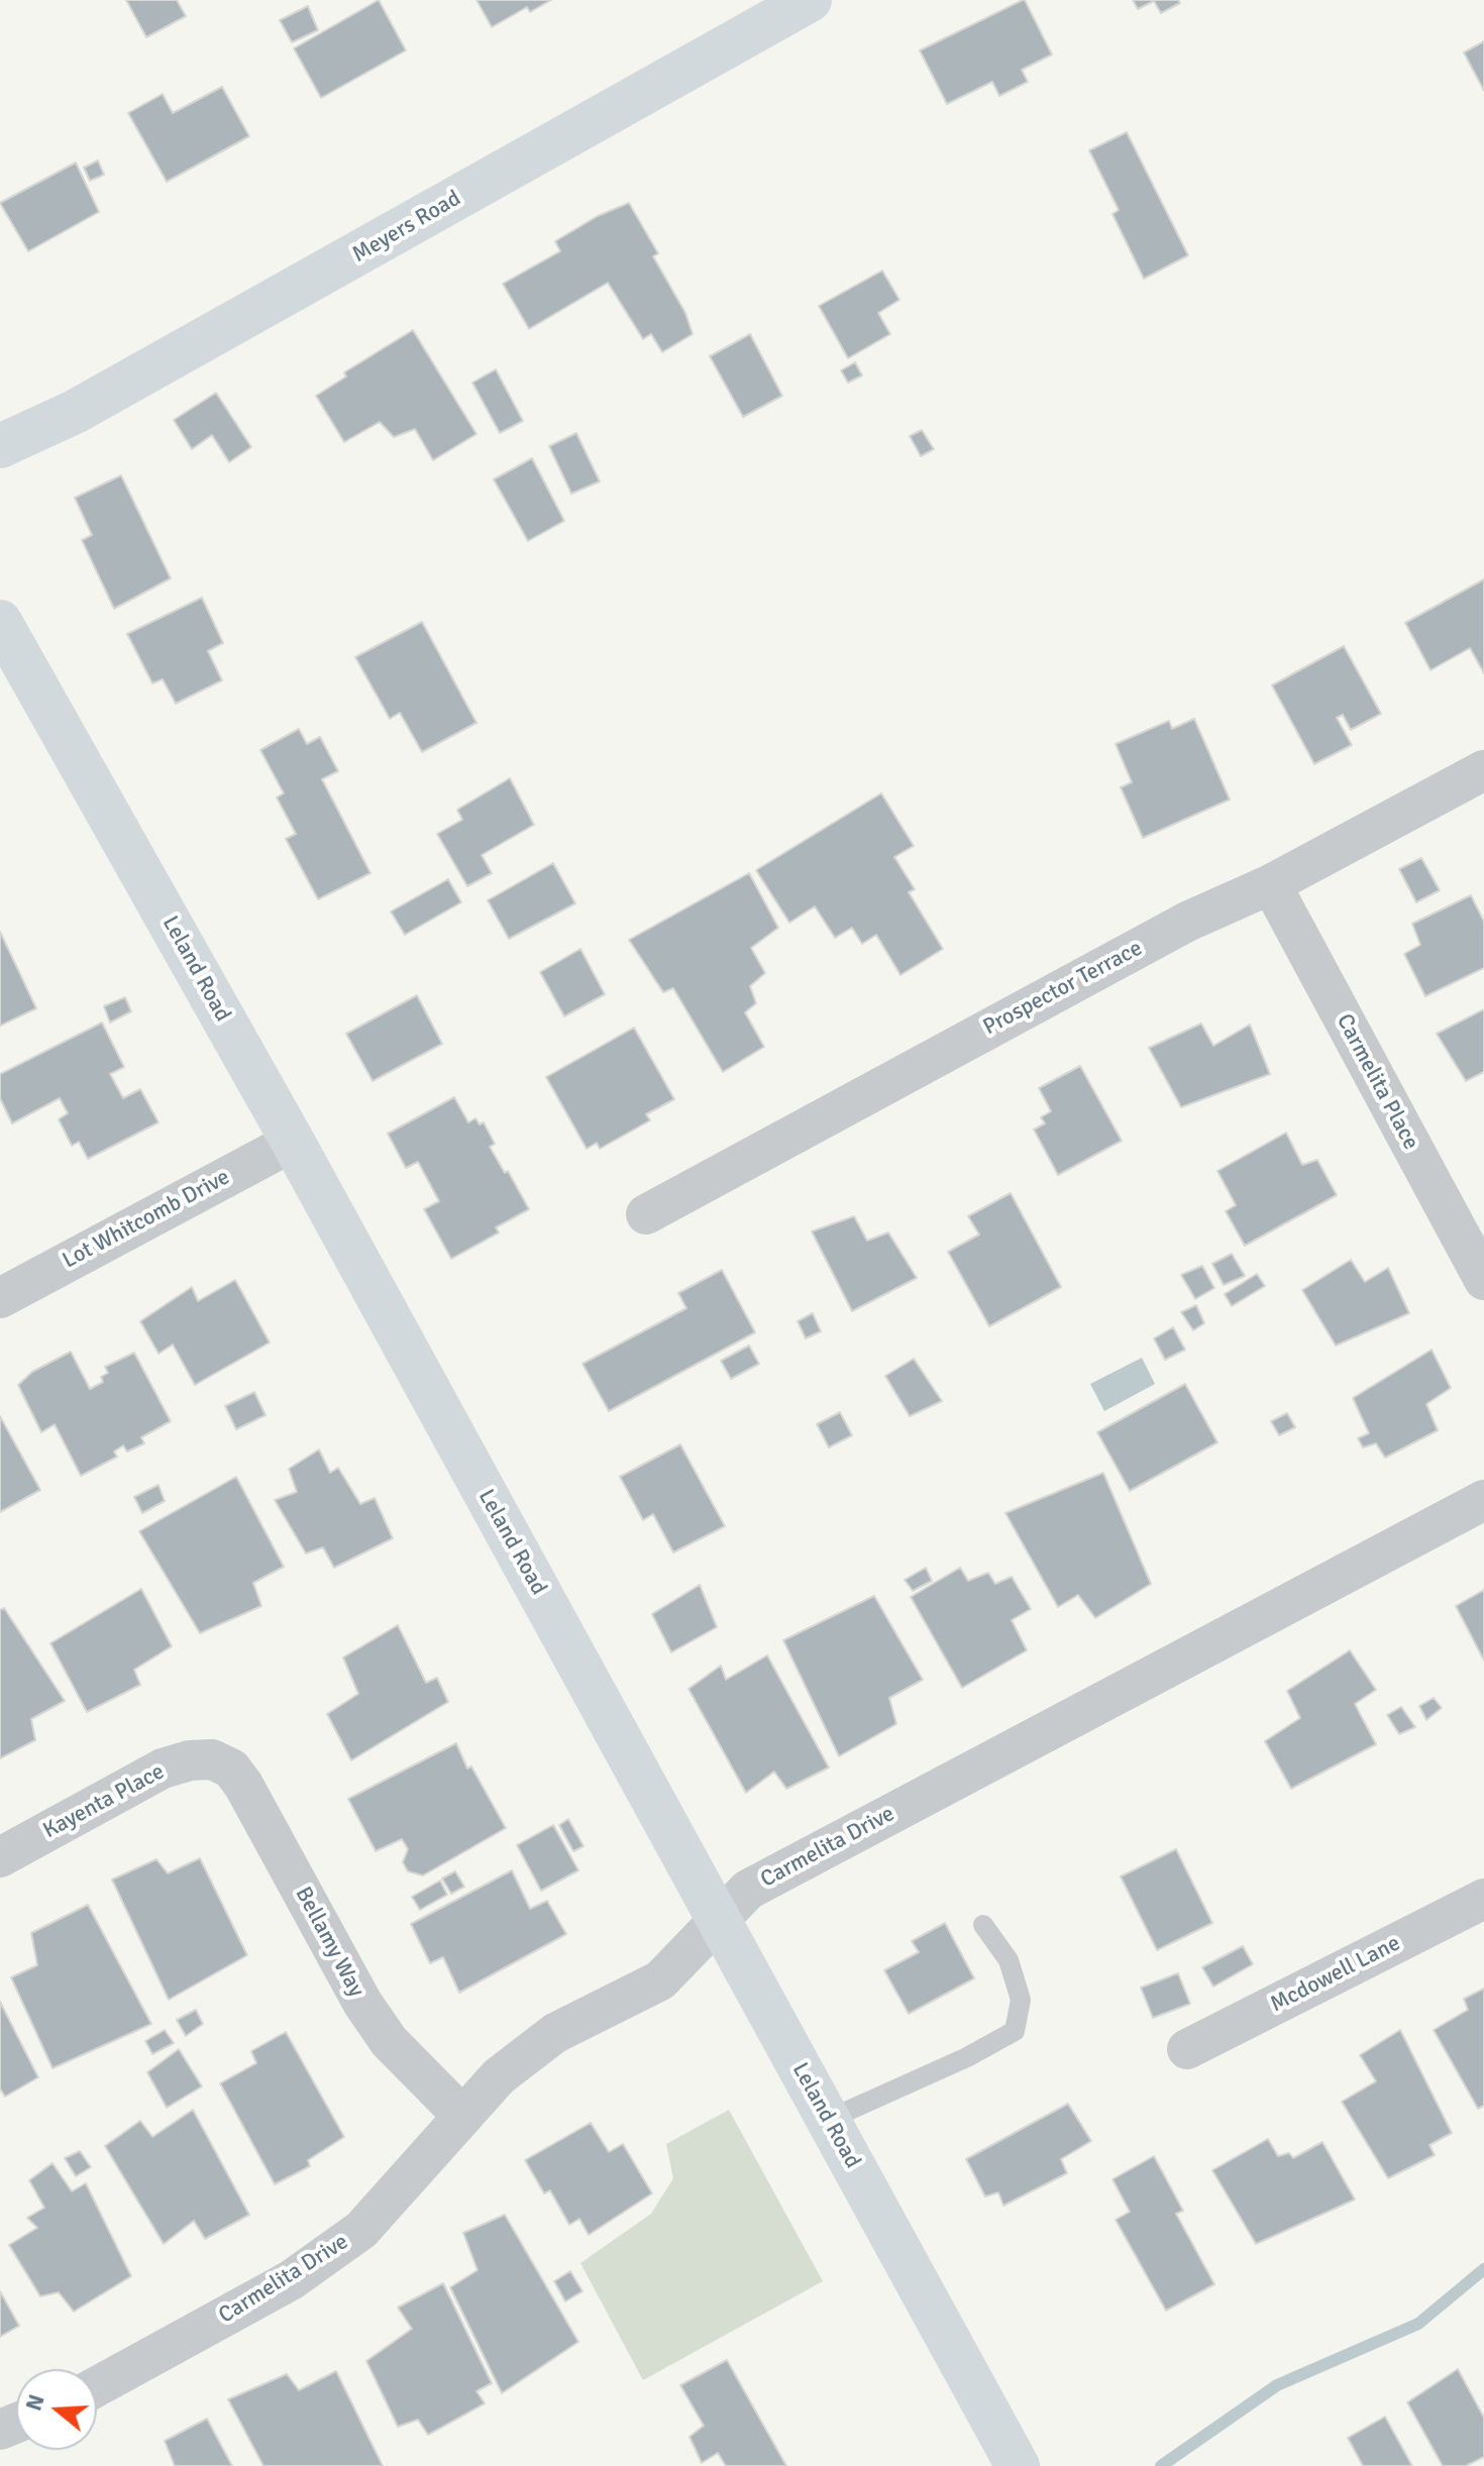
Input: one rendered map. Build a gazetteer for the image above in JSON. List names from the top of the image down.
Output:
{
  "streets": {
    "street": [
      "Meyers Road",
      "Leland Road",
      "Prospector Terrace",
      "Carmelita Place",
      "Lot Whitcomb Drive",
      "Kayenta Place",
      "Carmelita Drive",
      "Bellamy Way",
      "Mcdowell Lane"
    ]
  },
  "crossings": [
    ["Leland Road", "Lot Whitcomb Drive"],
    ["Leland Road", "Carmelita Drive"],
    ["Prospector Terrace", "Carmelita Place"],
    ["Kayenta Place", "Bellamy Way"],
    ["Carmelita Drive", "Bellamy Way"]
  ],
  "north": "left"
}
